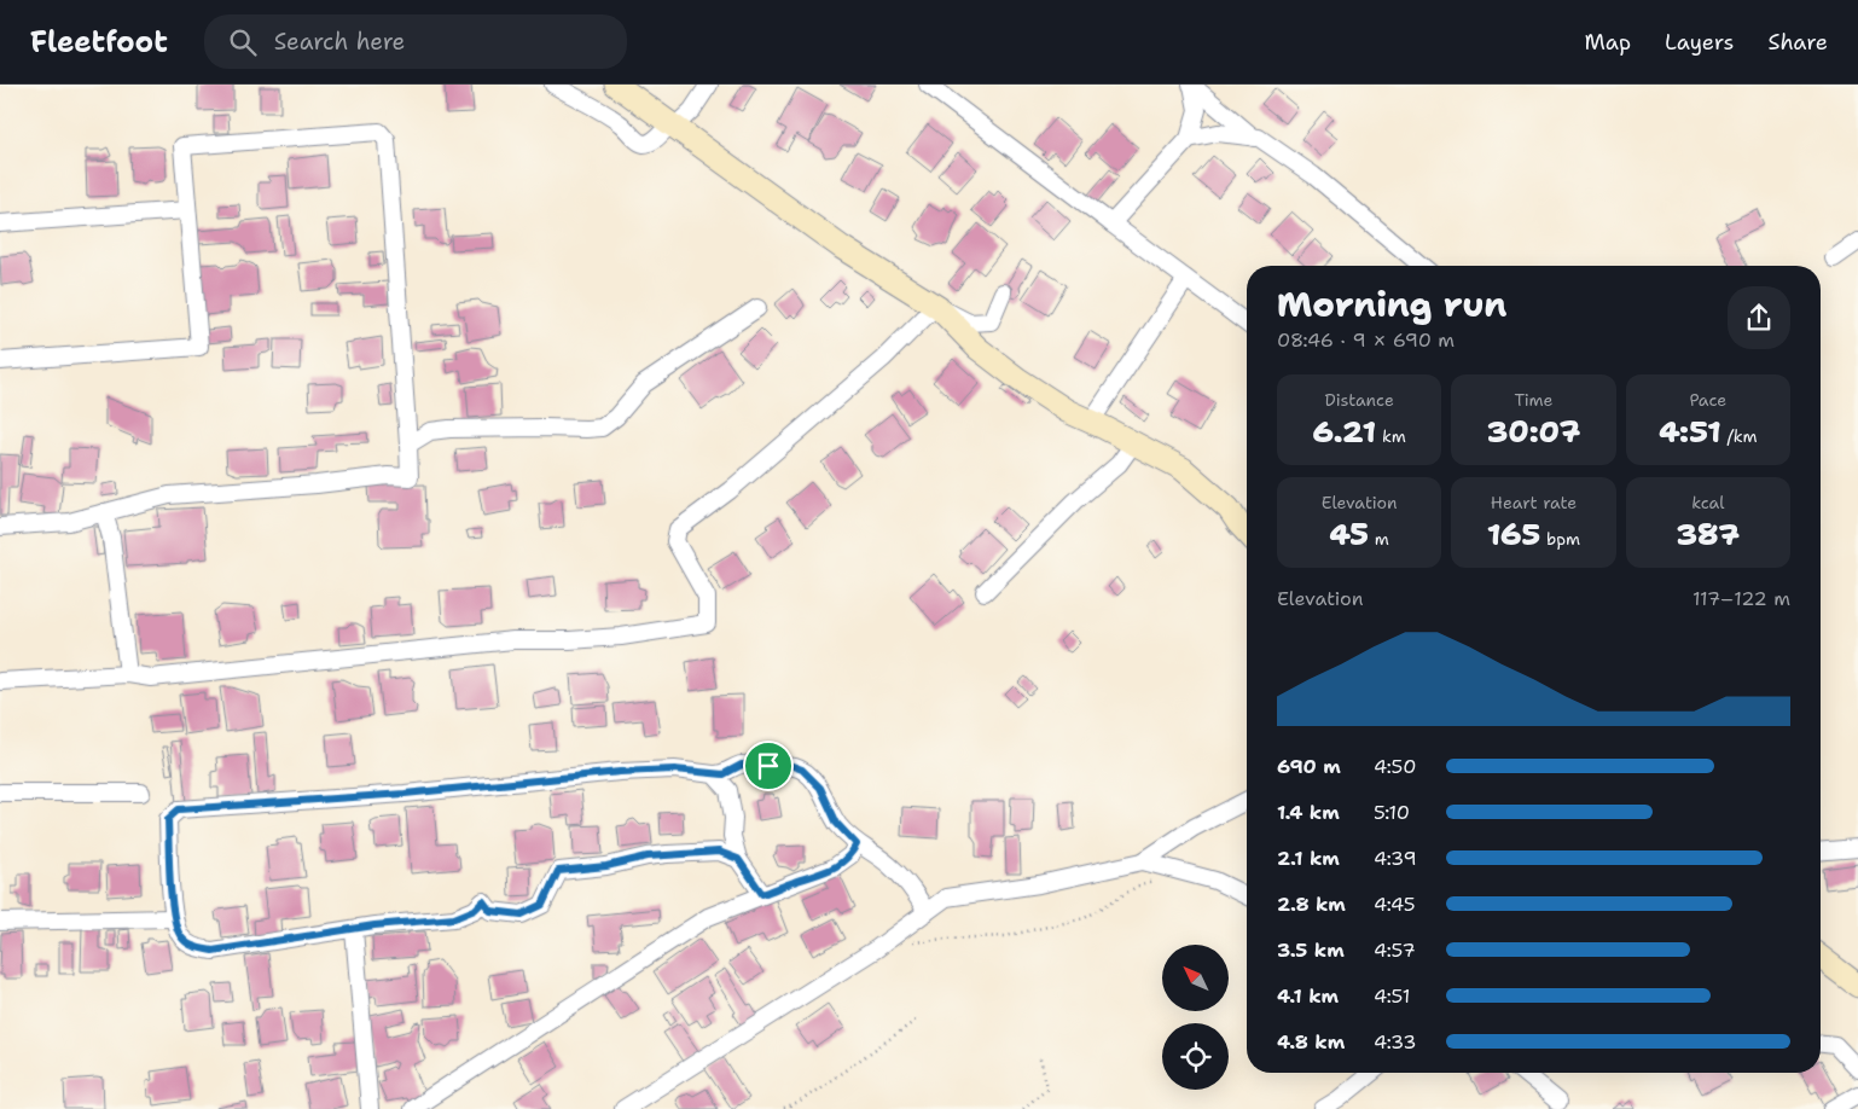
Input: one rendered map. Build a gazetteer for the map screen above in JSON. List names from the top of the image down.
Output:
{
  "north": "top left",
  "page": {
    "header": "Fleetfoot",
    "search": "Search here",
    "nav": ["Map", "Layers", "Share"],
    "heading": ["Morning run", "08:46 · 9 × 690 m"],
    "stats": [
      ["Distance", "6.21 km"],
      ["Time", "30:07"],
      ["Pace", "4:51 /km"],
      ["Elevation", "45 m"],
      ["Heart rate", "165 bpm"],
      ["kcal", "387"]
    ],
    "chart": ["Elevation", "117–122 m"],
    "list": [
      {
        "name": "690 m",
        "note": "4:50"
      },
      {
        "name": "1.4 km",
        "note": "5:10"
      },
      {
        "name": "2.1 km",
        "note": "4:39"
      },
      {
        "name": "2.8 km",
        "note": "4:45"
      },
      {
        "name": "3.5 km",
        "note": "4:57"
      },
      {
        "name": "4.1 km",
        "note": "4:51"
      },
      {
        "name": "4.8 km",
        "note": "4:33"
      }
    ]
  }
}
